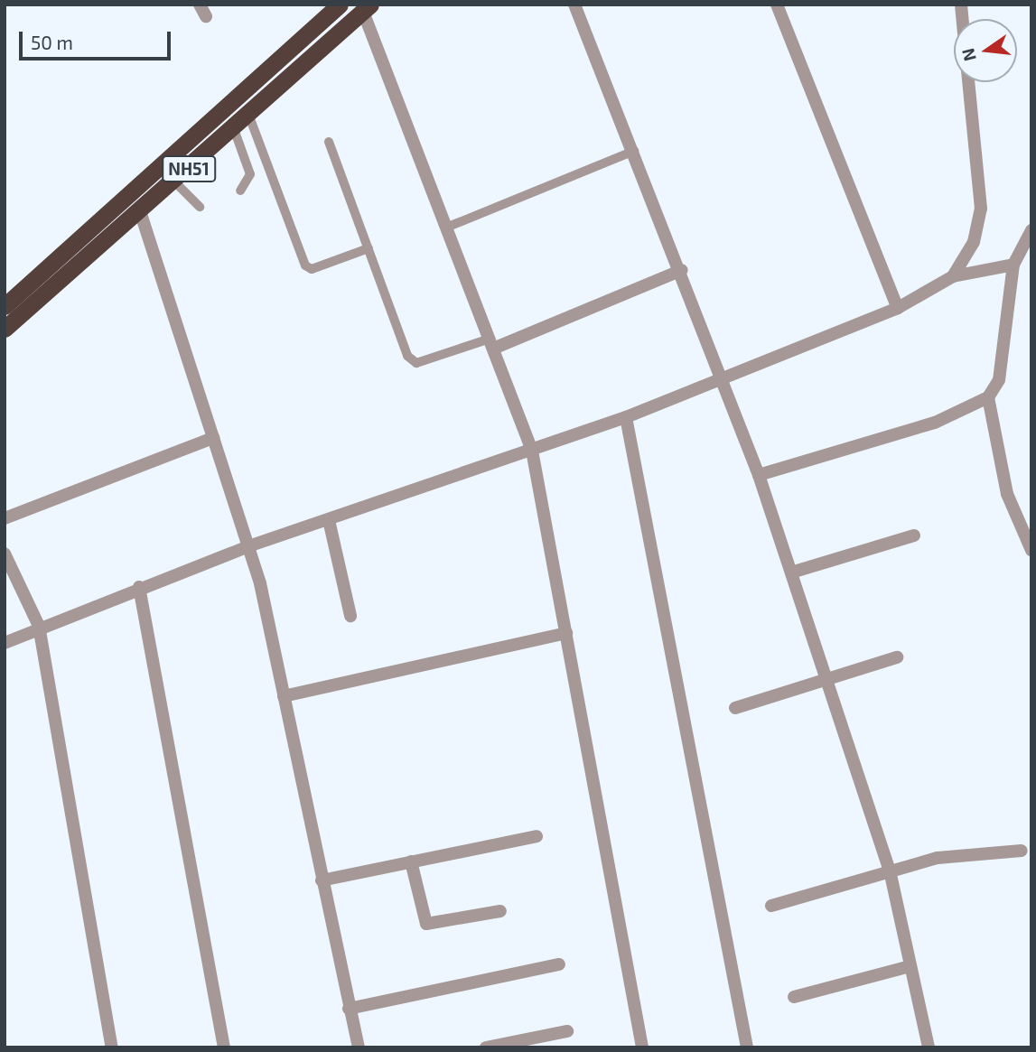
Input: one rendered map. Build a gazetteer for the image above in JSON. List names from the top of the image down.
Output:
{
  "streets": {
    "highway": ["NH51"]
  },
  "scale_bar": "50 m",
  "north": "left"
}
